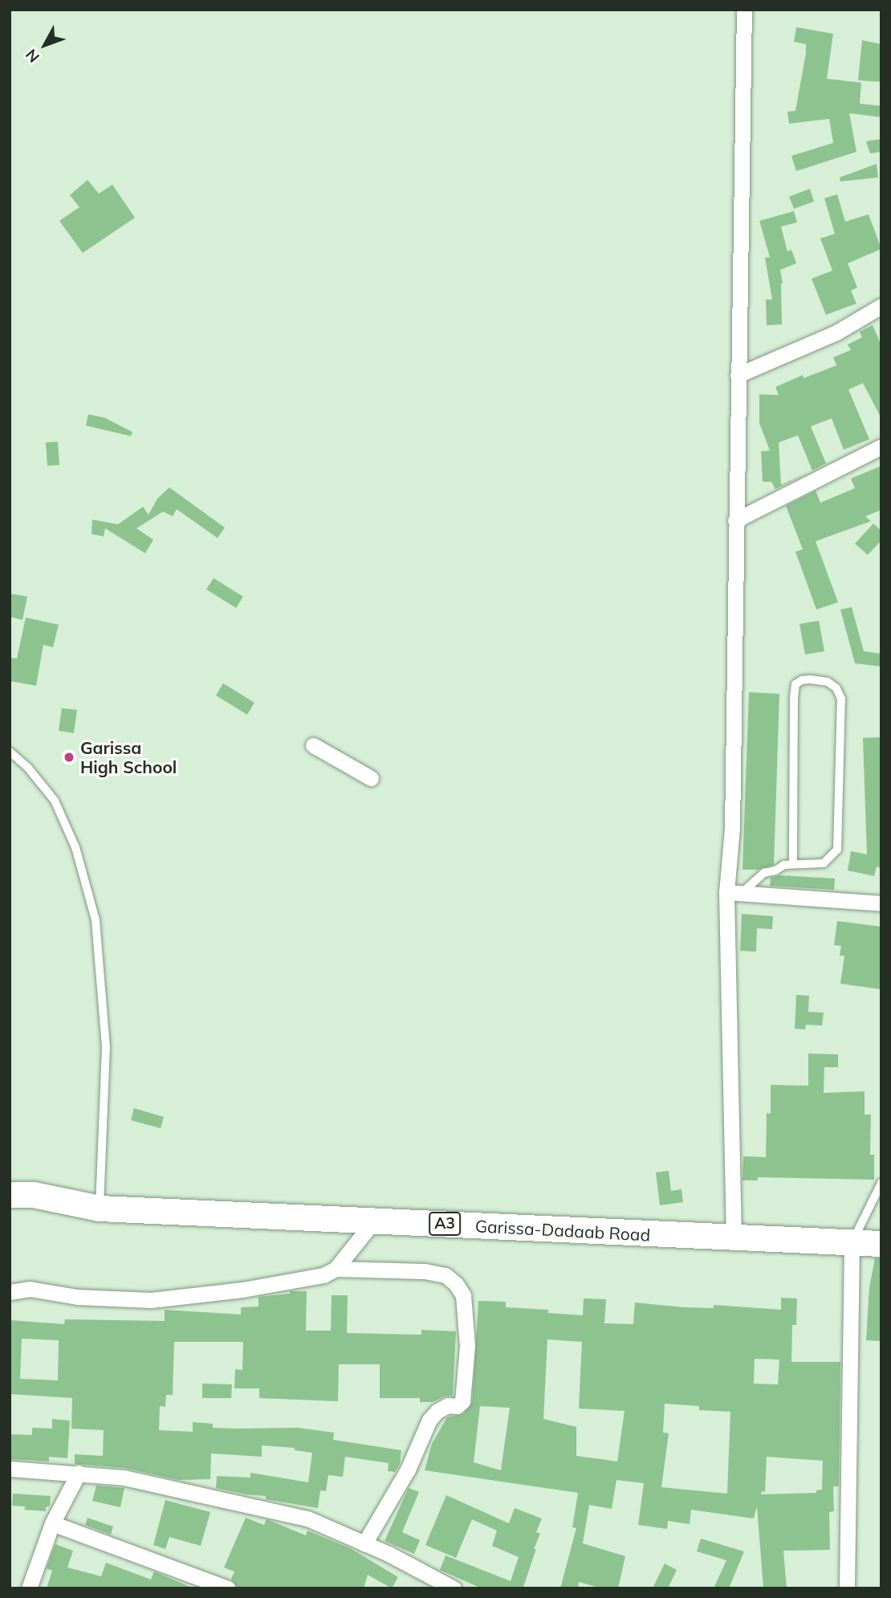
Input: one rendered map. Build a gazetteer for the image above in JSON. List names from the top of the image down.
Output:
{
  "streets": {
    "highway": ["A3", "Garissa-Dadaab Road"]
  },
  "places": ["Garissa High School"],
  "north": "bottom left"
}
